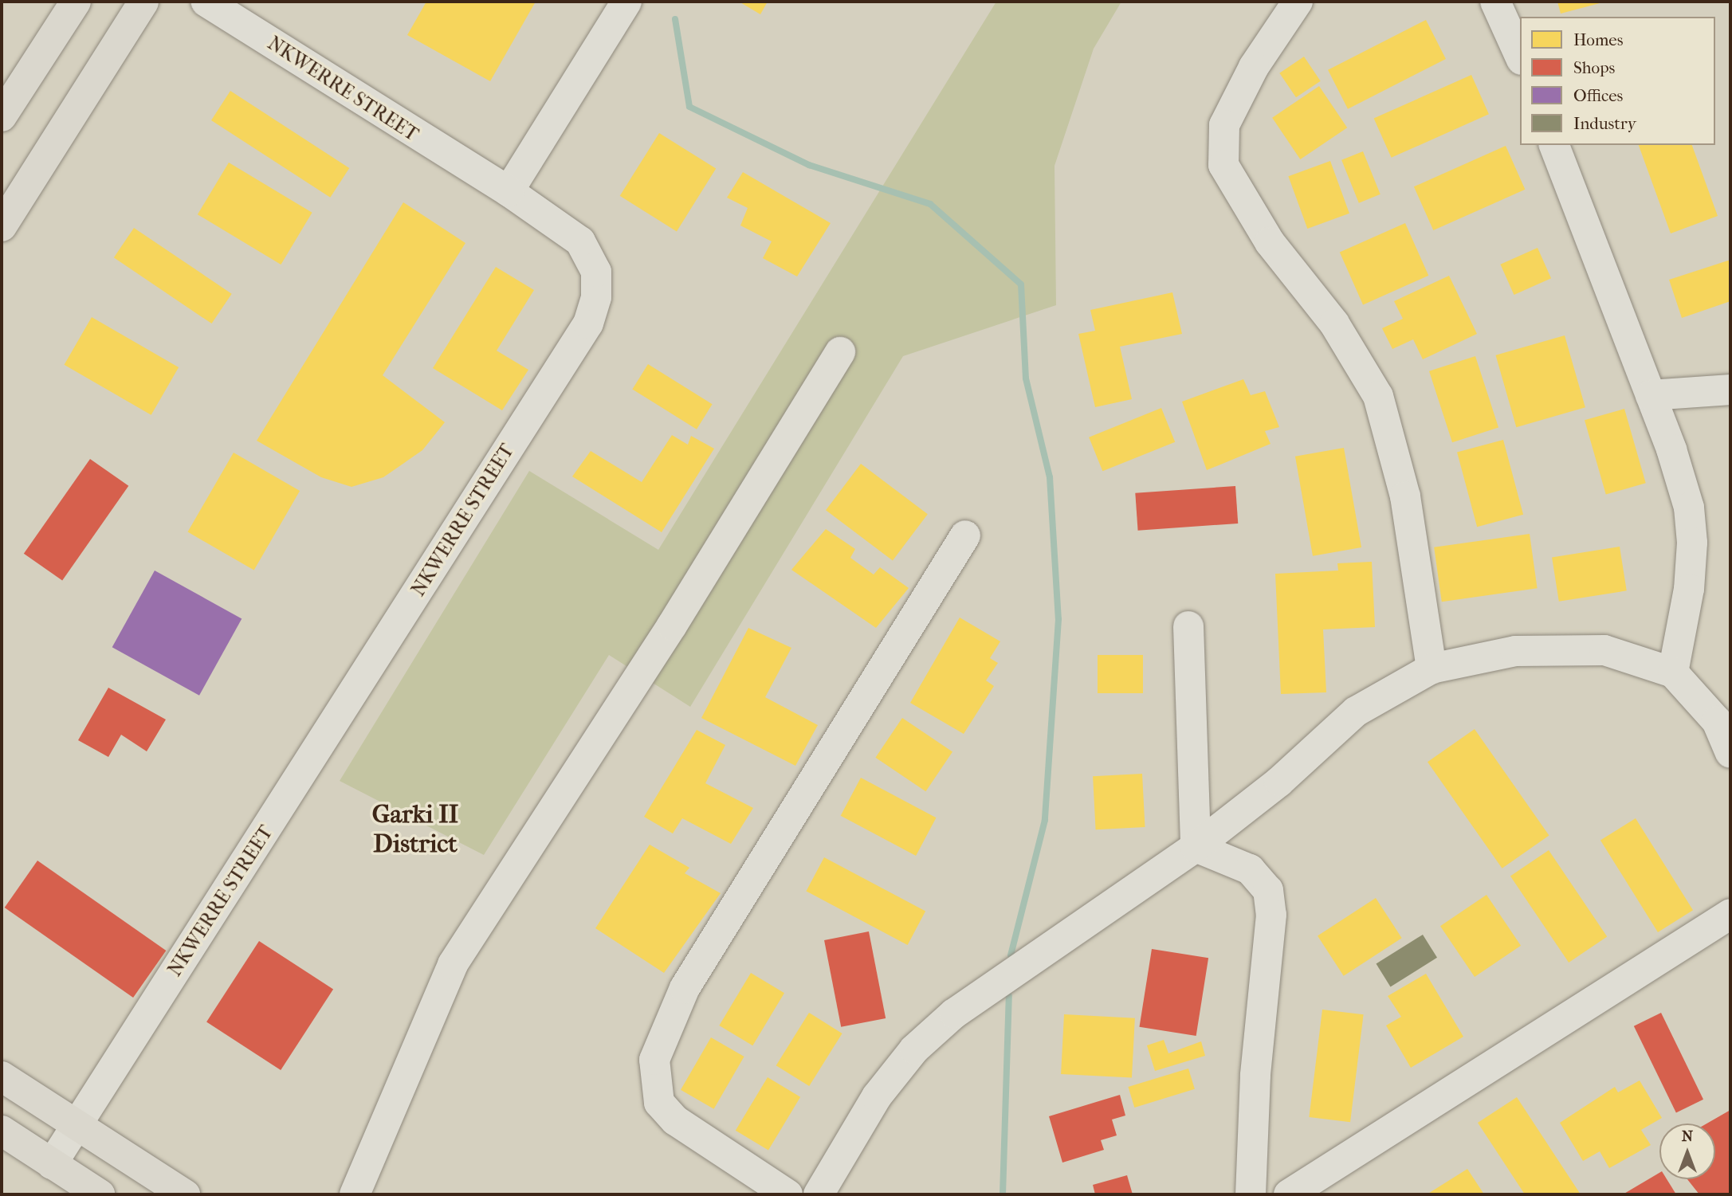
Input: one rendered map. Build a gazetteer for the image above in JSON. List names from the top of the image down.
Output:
{
  "streets": {
    "street": ["NKWERRE STREET"]
  },
  "districts": ["Garki II District"],
  "legend": [
    "Homes",
    "Shops",
    "Offices",
    "Industry"
  ],
  "north": "top"
}
